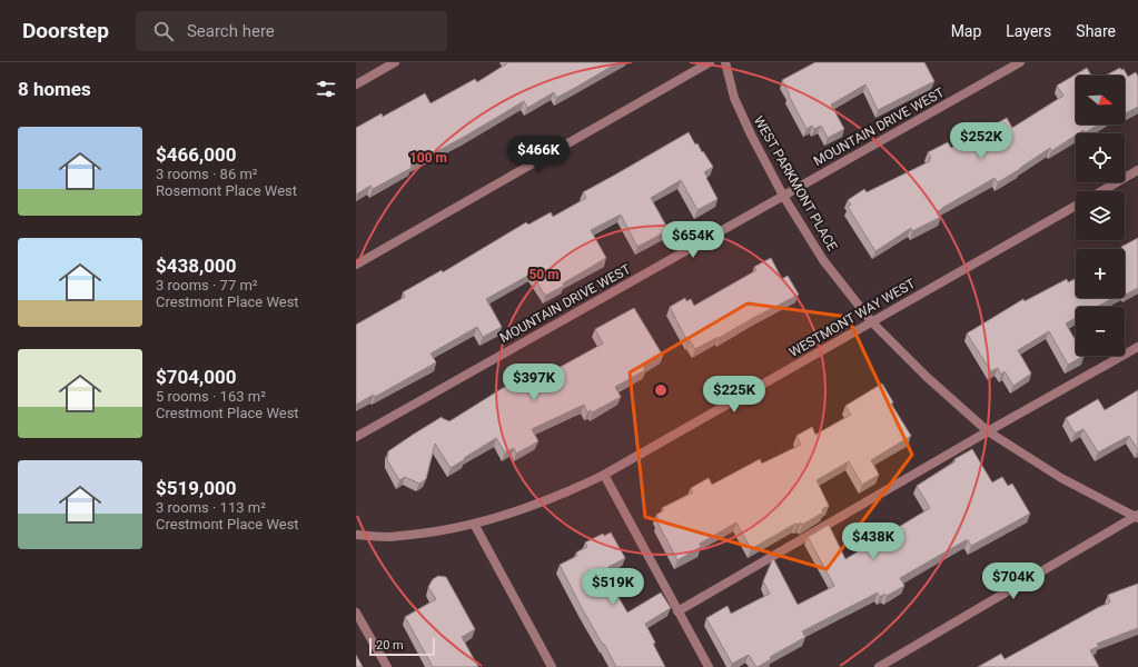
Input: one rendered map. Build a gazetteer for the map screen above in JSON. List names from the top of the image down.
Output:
{
  "streets": {
    "street": ["MOUNTAIN DRIVE WEST", "WEST PARKMONT PLACE", "WESTMONT WAY WEST"]
  },
  "crossings": [
    ["MOUNTAIN DRIVE WEST", "WEST PARKMONT PLACE"],
    ["WEST PARKMONT PLACE", "WESTMONT WAY WEST"]
  ],
  "scale_bar": "20 m",
  "north": "right",
  "page": {
    "header": "Doorstep",
    "search": "Search here",
    "nav": ["Map", "Layers", "Share"],
    "heading": "8 homes",
    "map_buttons": ["+", "−"],
    "list": [
      {
        "name": "$466,000",
        "note": "3 rooms · 86 m² · Rosemont Place West"
      },
      {
        "name": "$438,000",
        "note": "3 rooms · 77 m² · Crestmont Place West"
      },
      {
        "name": "$704,000",
        "note": "5 rooms · 163 m² · Crestmont Place West"
      },
      {
        "name": "$519,000",
        "note": "3 rooms · 113 m² · Crestmont Place West"
      }
    ],
    "price": [
      "$252K",
      "$466K",
      "$654K",
      "$397K",
      "$225K",
      "$438K",
      "$704K",
      "$519K"
    ],
    "scale": "20 m"
  },
  "rings": ["100 m", "50 m"]
}
